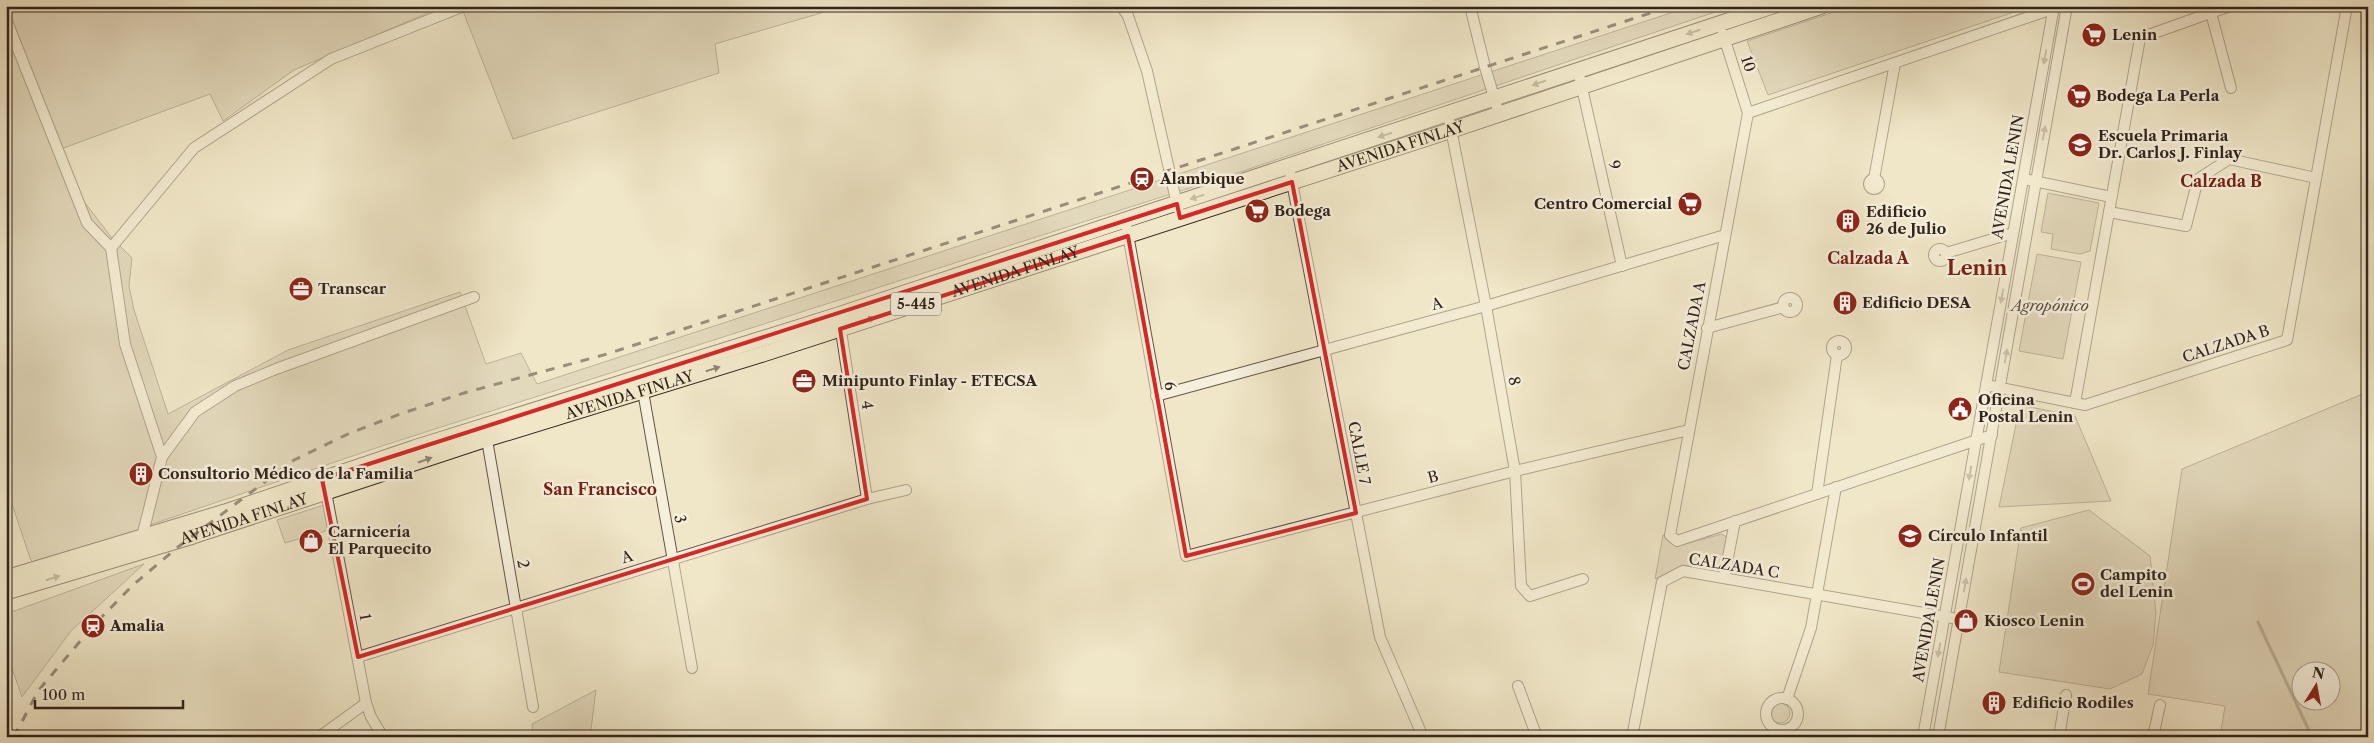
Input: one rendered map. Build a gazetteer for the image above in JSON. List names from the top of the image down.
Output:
{
  "streets": {
    "highway": ["AVENIDA FINLAY", "5-445"],
    "street": [
      "10",
      "9",
      "AVENIDA LENIN",
      "A",
      "CALZADA A",
      "CALZADA B",
      "8",
      "6",
      "4",
      "CALLE 7",
      "B",
      "3",
      "2",
      "CALZADA C",
      "1"
    ]
  },
  "crossings": [
    ["10", "AVENIDA FINLAY"],
    ["10", "CALZADA A"],
    ["AVENIDA FINLAY", "9"],
    ["AVENIDA FINLAY", "8"],
    ["AVENIDA FINLAY", "6"],
    ["AVENIDA FINLAY", "4"],
    ["AVENIDA FINLAY", "CALLE 7"],
    ["AVENIDA FINLAY", "3"],
    ["AVENIDA FINLAY", "2"],
    ["AVENIDA FINLAY", "1"],
    ["9", "A"],
    ["AVENIDA LENIN", "CALZADA A"],
    ["AVENIDA LENIN", "CALZADA B"],
    ["AVENIDA LENIN", "CALZADA C"],
    ["A", "CALZADA A"],
    ["A", "8"],
    ["A", "6"],
    ["A", "4"],
    ["A", "CALLE 7"],
    ["A", "3"],
    ["A", "2"],
    ["A", "1"],
    ["CALZADA A", "B"],
    ["8", "B"],
    ["6", "B"],
    ["CALLE 7", "B"]
  ],
  "districts": [
    "Calzada B",
    "Calzada A",
    "Lenin",
    "San Francisco"
  ],
  "parks": ["Agropónico"],
  "places": {
    "supermarket": [
      "Lenin",
      "Bodega La Perla",
      "Centro Comercial",
      "Bodega"
    ],
    "school or university": ["Escuela Primaria Dr. Carlos J. Finlay", "Círculo Infantil"],
    "station": ["Alambique", "Amalia"],
    "building": [
      "Edificio 26 de Julio",
      "Edificio DESA",
      "Consultorio Médico de la Familia",
      "Edificio Rodiles"
    ],
    "office": ["Transcar", "Minipunto Finlay - ETECSA"],
    "public building": ["Oficina Postal Lenin"],
    "shop": ["Carnicería El Parquecito", "Kiosco Lenin"],
    "sports": ["Campito del Lenin"]
  },
  "scale_bar": "100 m",
  "north": "top"
}
